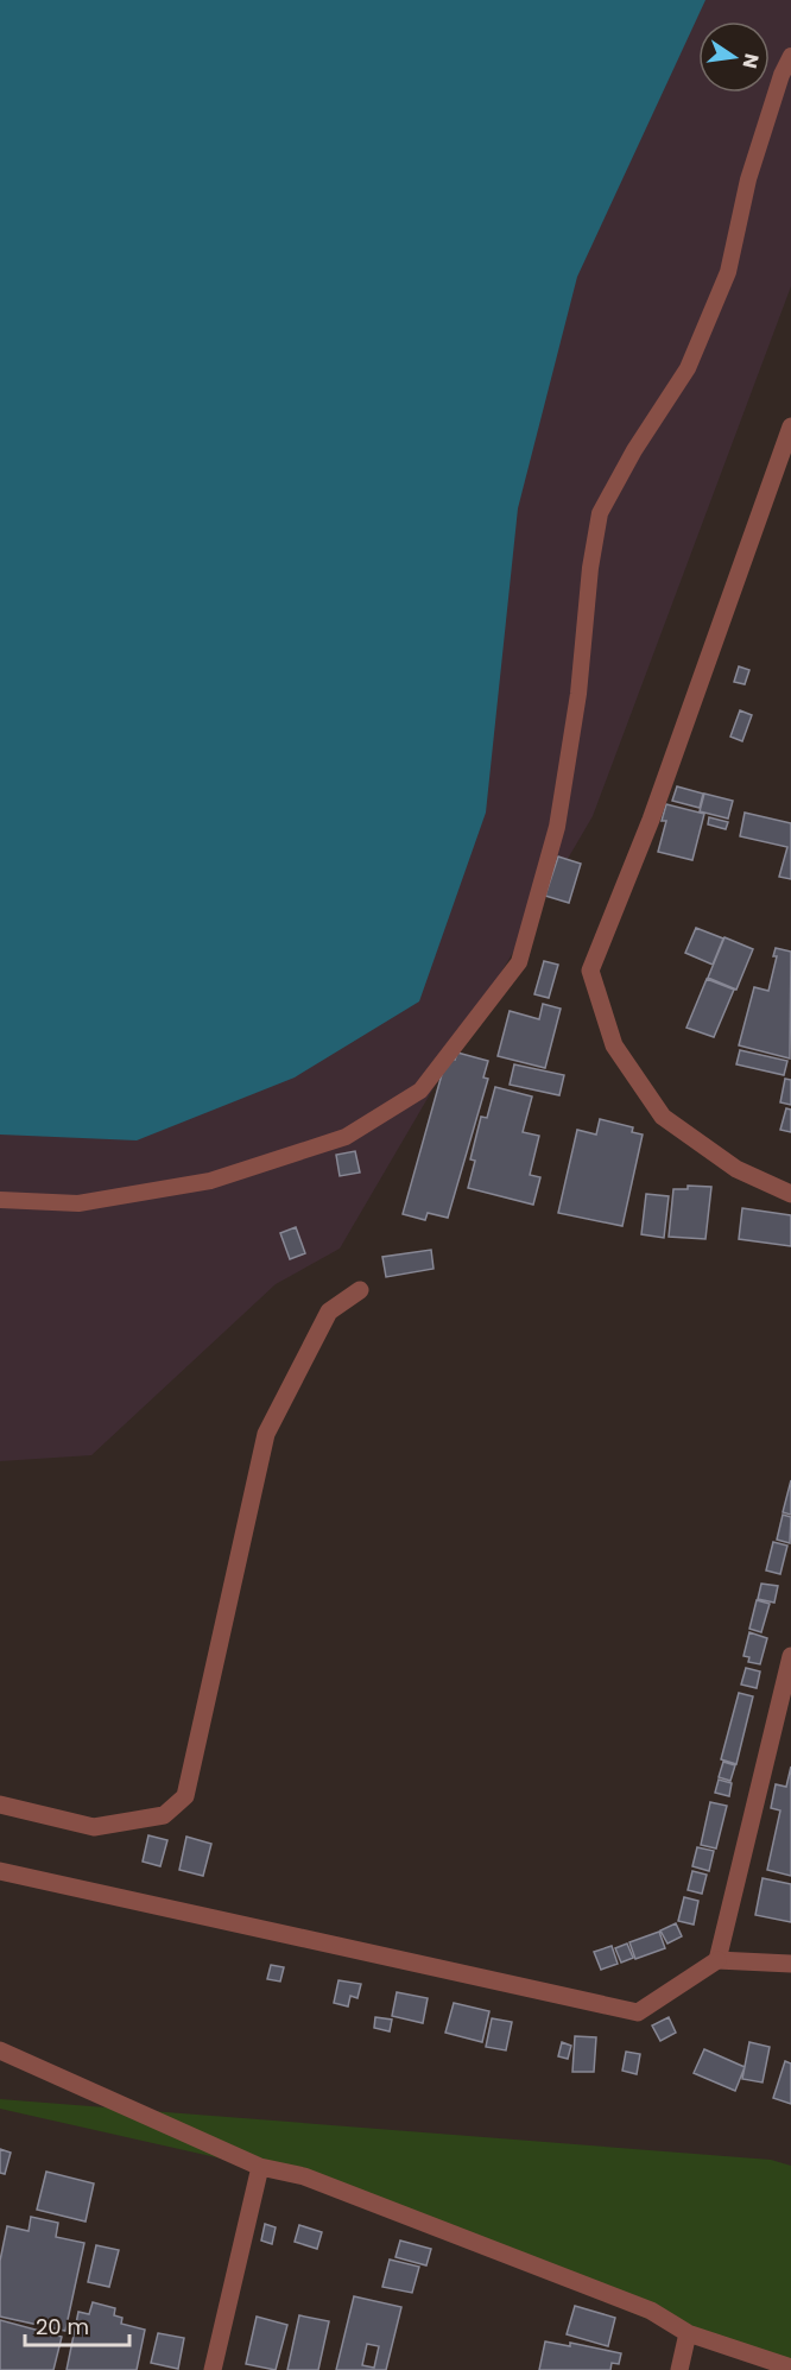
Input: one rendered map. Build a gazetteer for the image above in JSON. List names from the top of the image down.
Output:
{
  "scale_bar": "20 m",
  "north": "right"
}
